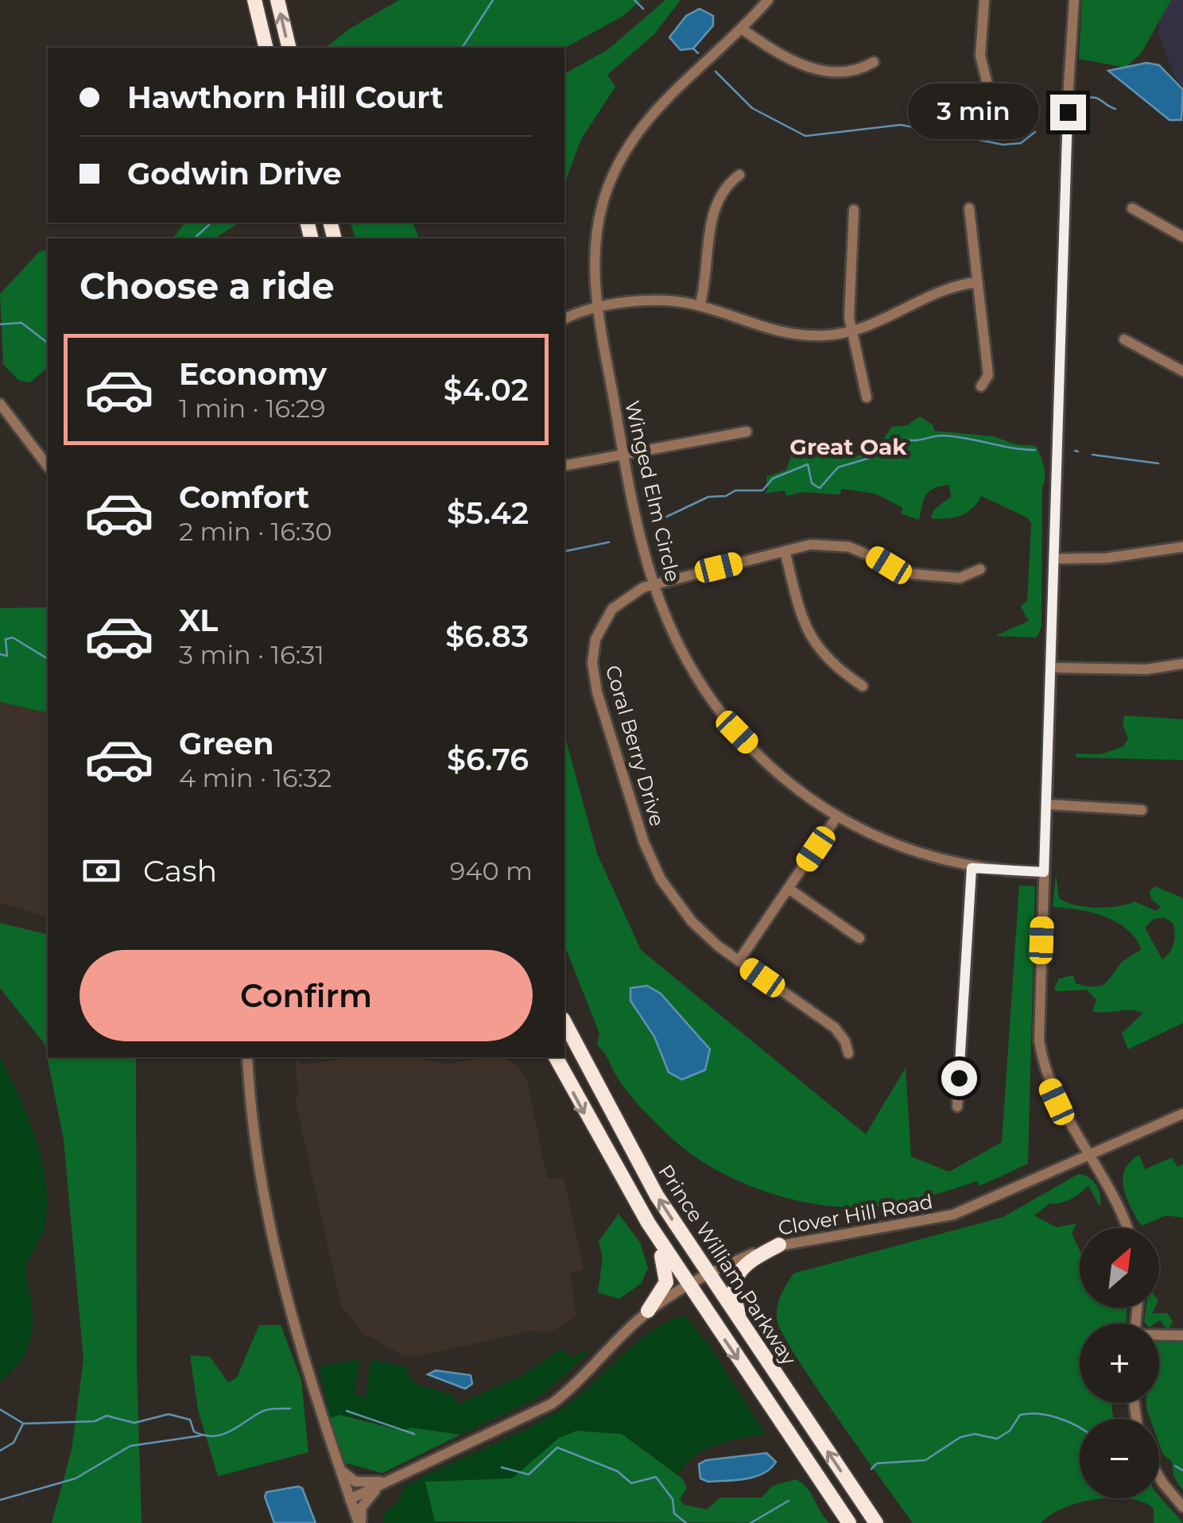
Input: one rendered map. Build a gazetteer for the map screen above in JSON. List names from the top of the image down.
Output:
{
  "streets": {
    "highway": ["Prince William Parkway"],
    "street": ["Winged Elm Circle", "Coral Berry Drive", "Clover Hill Road"]
  },
  "crossings": [
    ["Winged Elm Circle", "Coral Berry Drive"],
    ["Clover Hill Road", "Prince William Parkway"]
  ],
  "districts": ["Great Oak"],
  "north": "top right",
  "page": {
    "banner": ["Hawthorn Hill Court", "Godwin Drive"],
    "bubble": "3 min",
    "heading": "Choose a ride",
    "list": [
      {
        "name": "Economy",
        "note": "1 min · 16:29",
        "value": "$4.02"
      },
      {
        "name": "Comfort",
        "note": "2 min · 16:30",
        "value": "$5.42"
      },
      {
        "name": "XL",
        "note": "3 min · 16:31",
        "value": "$6.83"
      },
      {
        "name": "Green",
        "note": "4 min · 16:32",
        "value": "$6.76"
      }
    ],
    "pay": ["Cash", "940 m"],
    "buttons": "Confirm",
    "map_buttons": ["+", "−"]
  }
}
